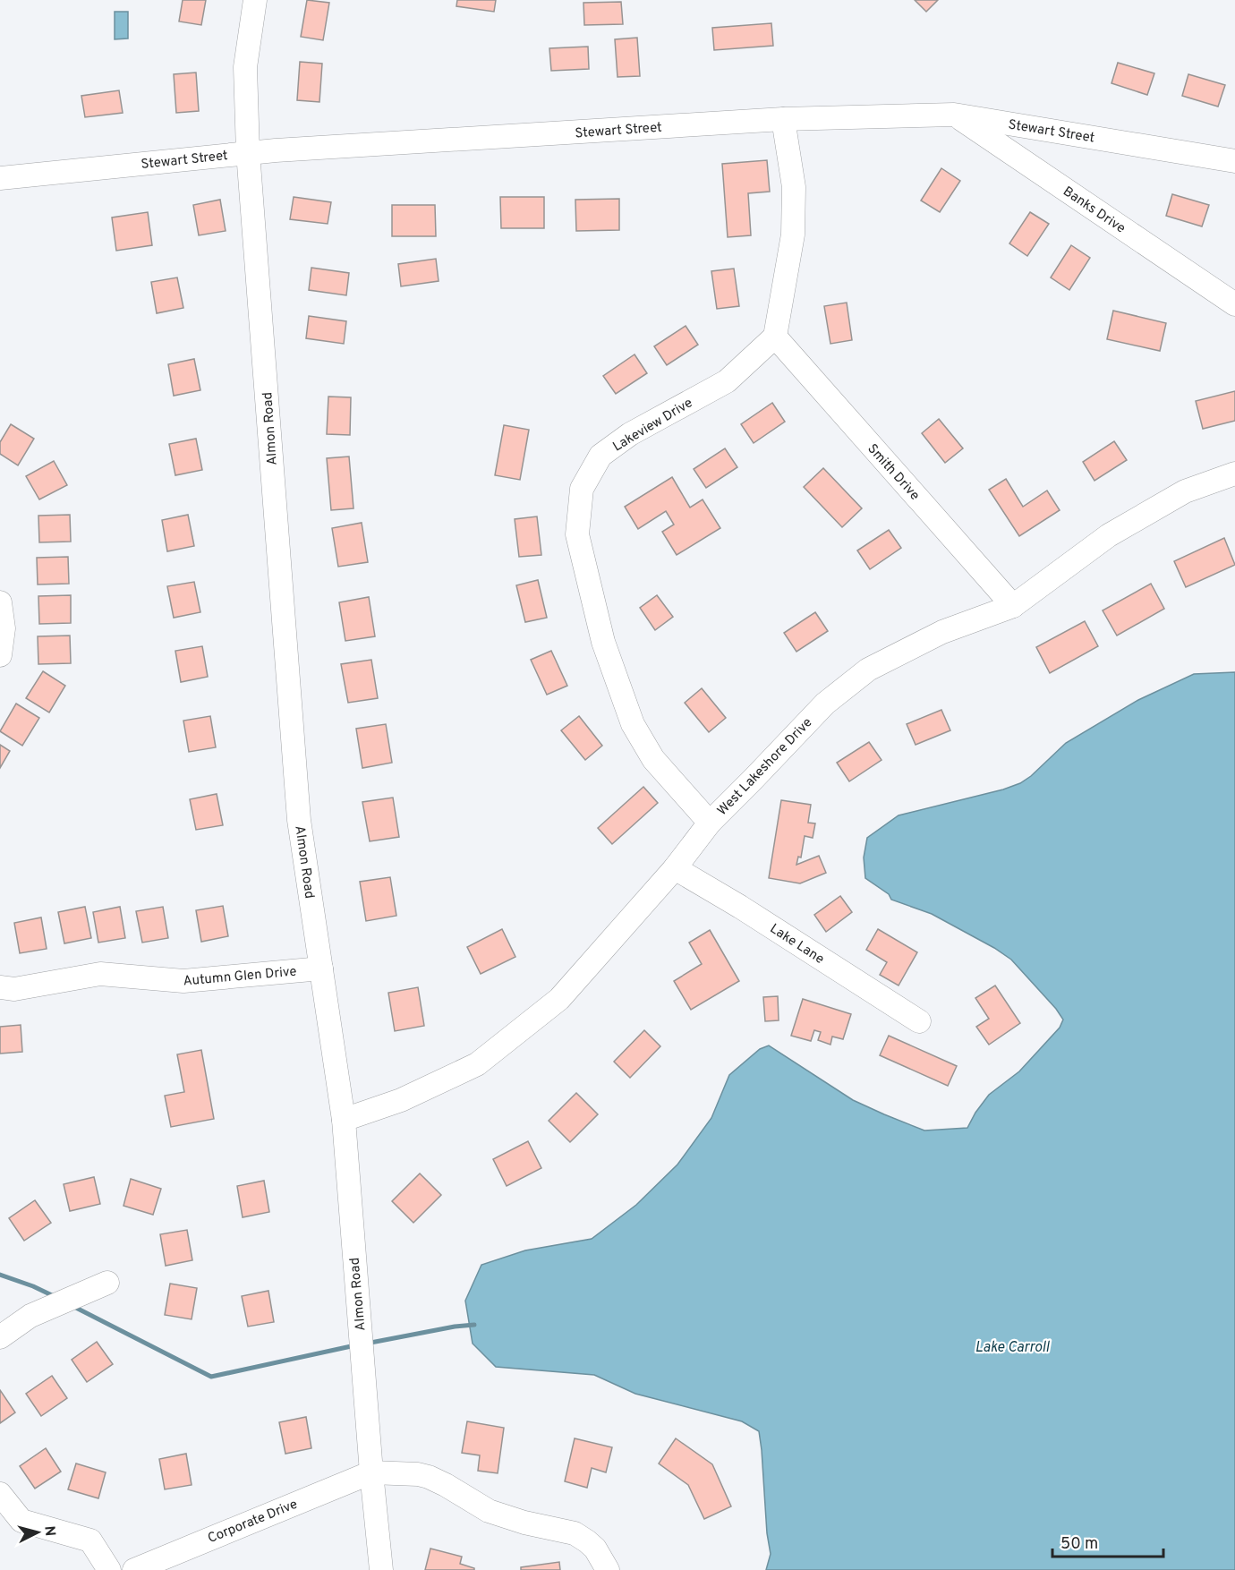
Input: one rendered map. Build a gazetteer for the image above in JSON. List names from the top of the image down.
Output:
{
  "streets": {
    "street": [
      "Stewart Street",
      "Banks Drive",
      "Lakeview Drive",
      "Almon Road",
      "Smith Drive",
      "West Lakeshore Drive",
      "Lake Lane",
      "Autumn Glen Drive",
      "Corporate Drive"
    ]
  },
  "crossings": [
    ["Stewart Street", "Banks Drive"],
    ["Stewart Street", "Almon Road"],
    ["Lakeview Drive", "Smith Drive"],
    ["Lakeview Drive", "West Lakeshore Drive"],
    ["Almon Road", "West Lakeshore Drive"],
    ["Almon Road", "Autumn Glen Drive"],
    ["Almon Road", "Corporate Drive"],
    ["Smith Drive", "West Lakeshore Drive"],
    ["West Lakeshore Drive", "Lake Lane"]
  ],
  "water": ["Lake Carroll"],
  "scale_bar": "50 m",
  "north": "right"
}
